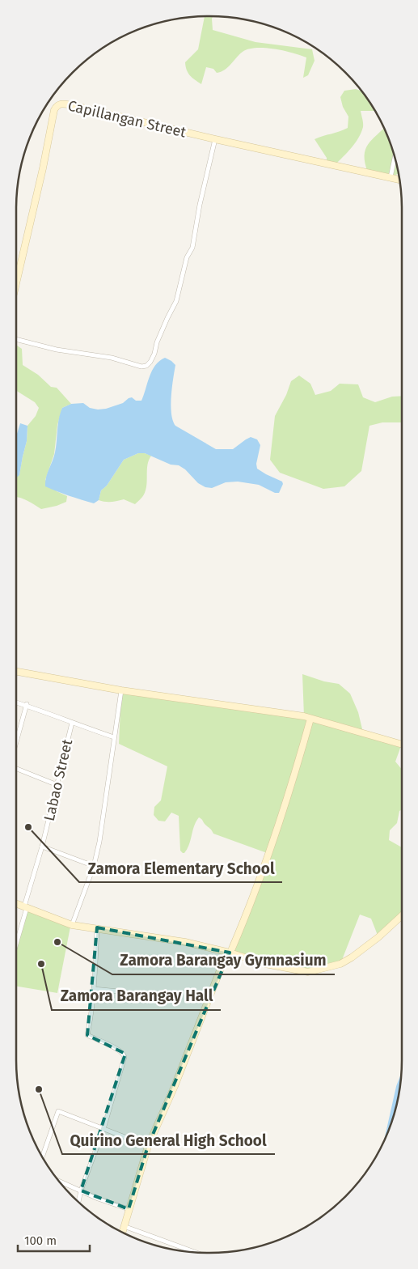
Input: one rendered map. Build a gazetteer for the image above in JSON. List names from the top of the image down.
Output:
{
  "streets": {
    "street": ["Capillangan Street", "Labao Street"]
  },
  "places": [
    "Zamora Elementary School",
    "Zamora Barangay Gymnasium",
    "Zamora Barangay Hall",
    "Quirino General High School"
  ],
  "scale_bar": "100 m"
}
